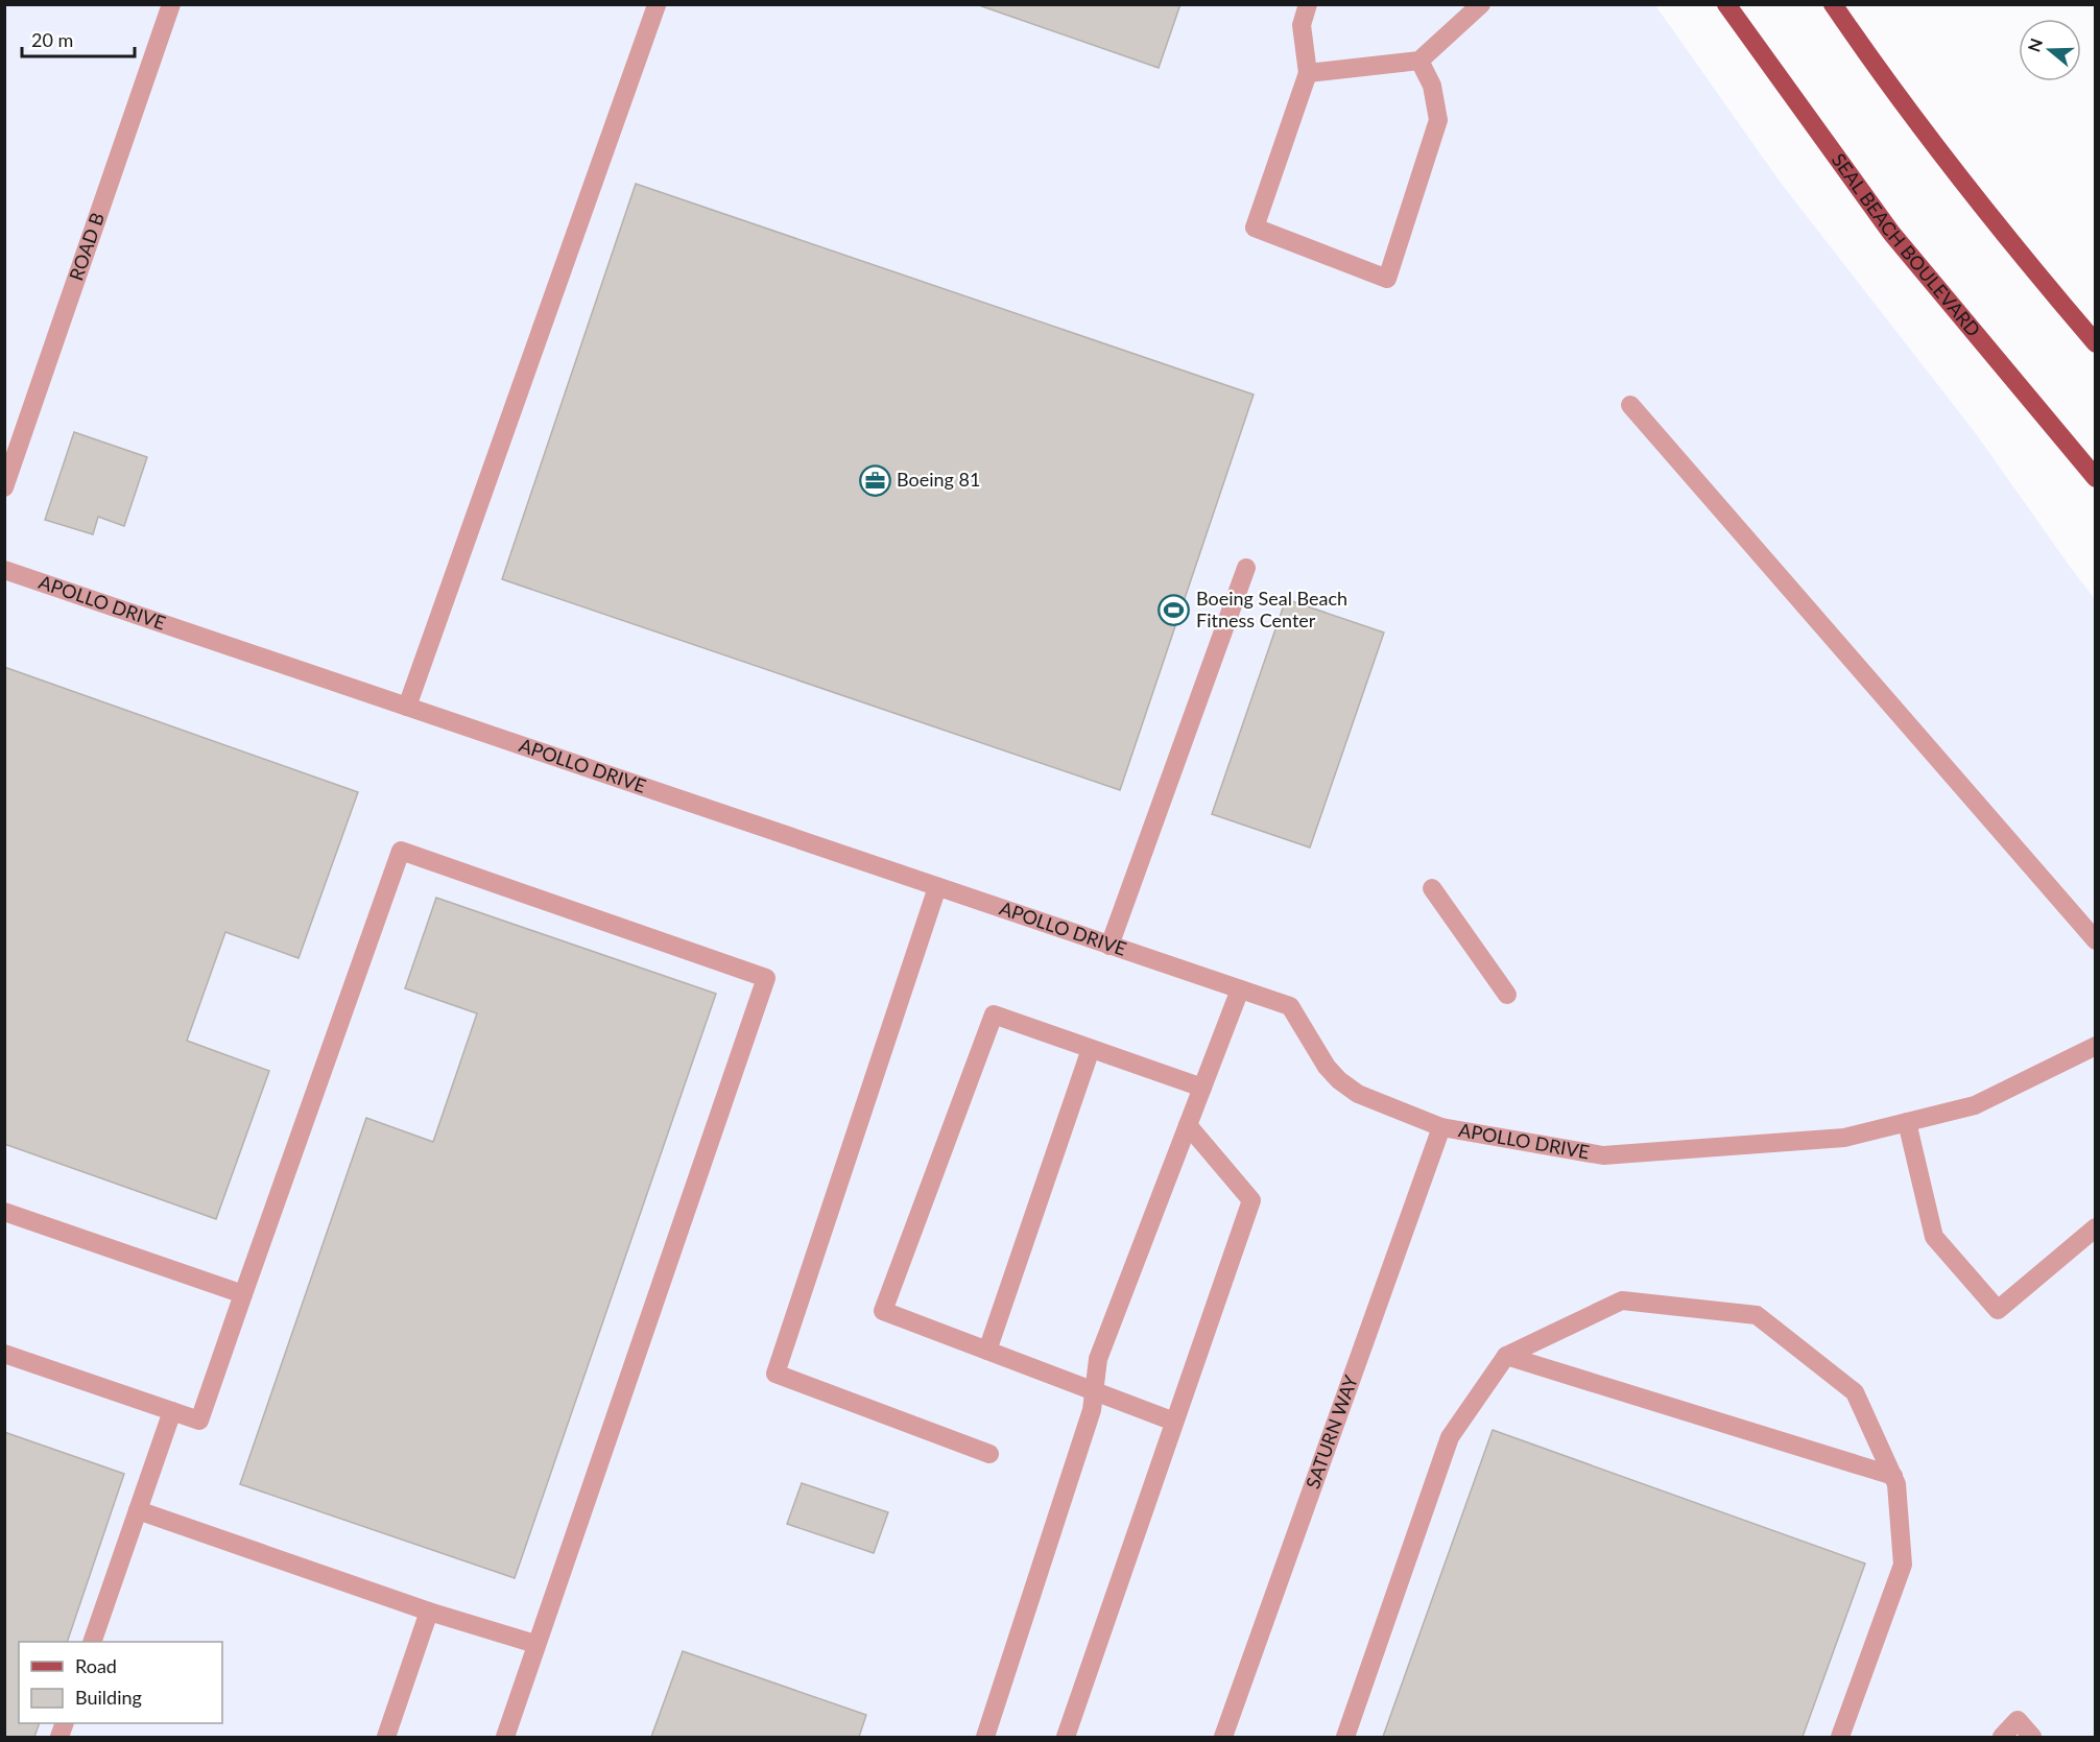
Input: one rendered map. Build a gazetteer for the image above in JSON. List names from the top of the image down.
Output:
{
  "streets": {
    "main road": ["SEAL BEACH BOULEVARD"],
    "lane": ["ROAD B", "APOLLO DRIVE", "SATURN WAY"]
  },
  "crossings": [
    ["APOLLO DRIVE", "SATURN WAY"]
  ],
  "places": {
    "office": ["Boeing 81"],
    "sports": ["Boeing Seal Beach Fitness Center"]
  },
  "legend": ["Road", "Building"],
  "scale_bar": "20 m",
  "north": "left"
}
